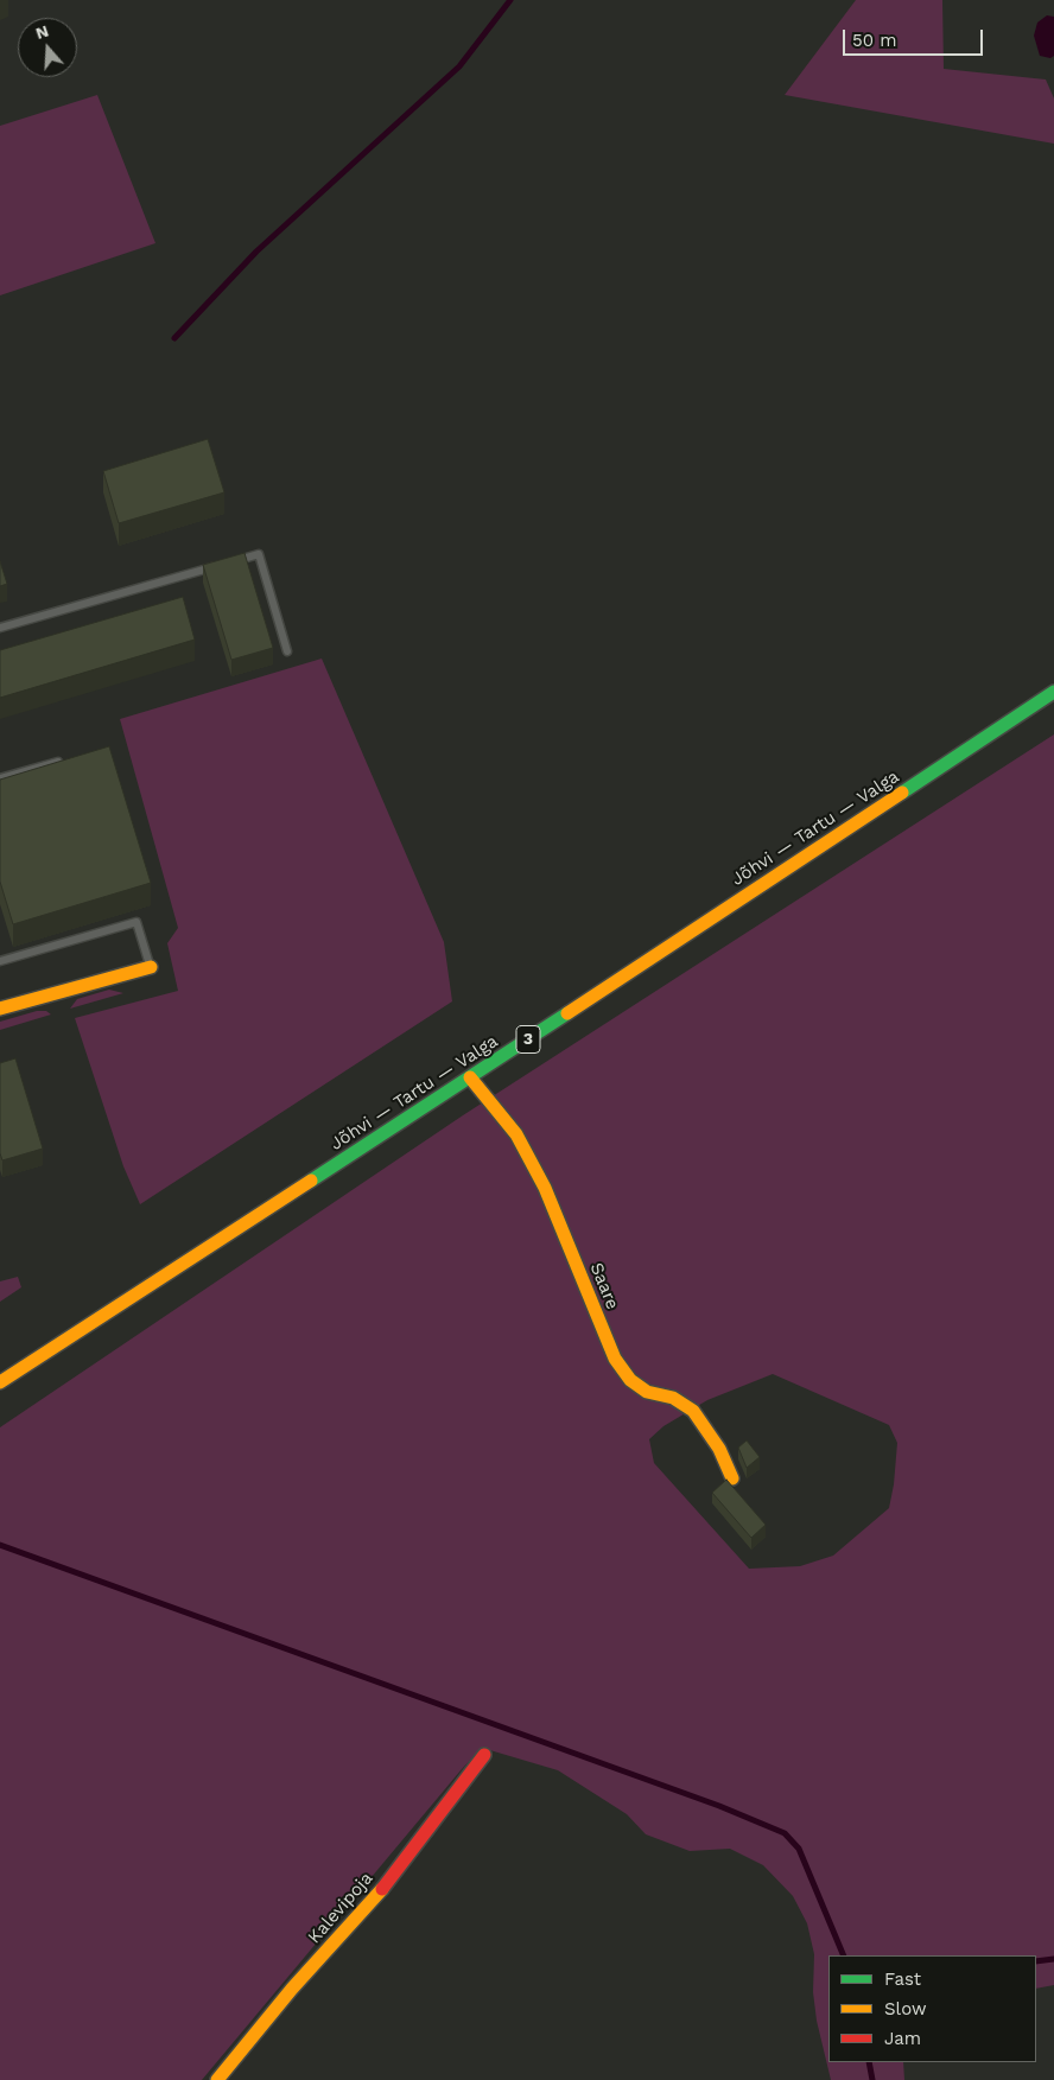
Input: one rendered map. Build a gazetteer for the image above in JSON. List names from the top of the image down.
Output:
{
  "streets": {
    "main road": [
      "Jõhvi — Tartu — Valga",
      "3",
      "Saare",
      "Kalevipoja"
    ]
  },
  "crossings": [
    ["Jõhvi — Tartu — Valga", "Saare"]
  ],
  "legend": ["Fast", "Slow", "Jam"],
  "scale_bar": "50 m",
  "north": "top"
}
